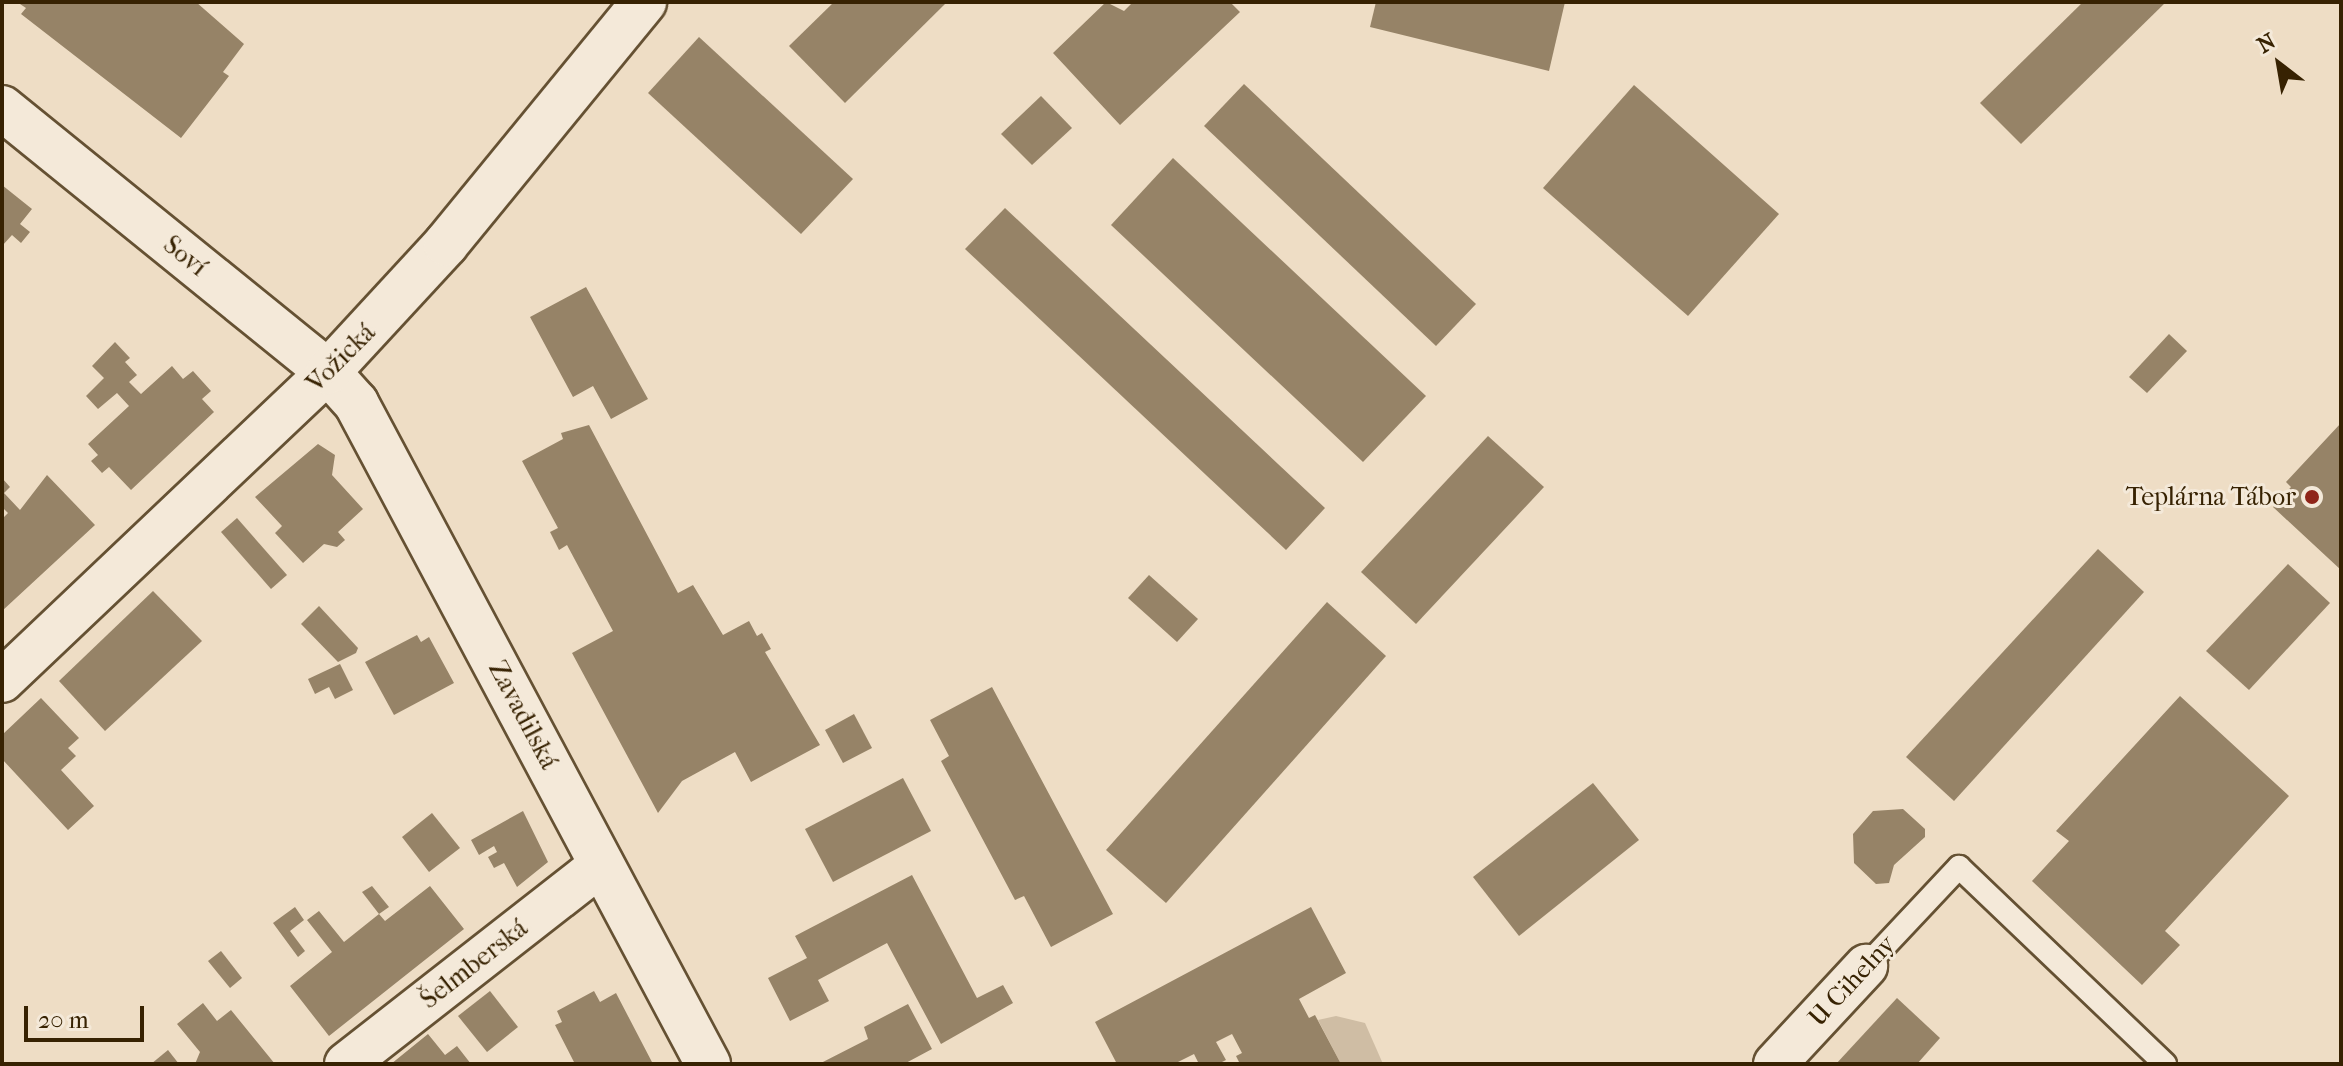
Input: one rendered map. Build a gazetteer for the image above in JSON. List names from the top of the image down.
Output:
{
  "streets": {
    "main road": ["Soví", "Vožická", "Zavadilská"],
    "street": ["Šelmberská", "U Cihelny"]
  },
  "crossings": [
    ["Soví", "Vožická"],
    ["Soví", "Zavadilská"],
    ["Vožická", "Zavadilská"],
    ["Zavadilská", "Šelmberská"]
  ],
  "places": ["Teplárna Tábor"],
  "scale_bar": "20 m",
  "north": "top left"
}
